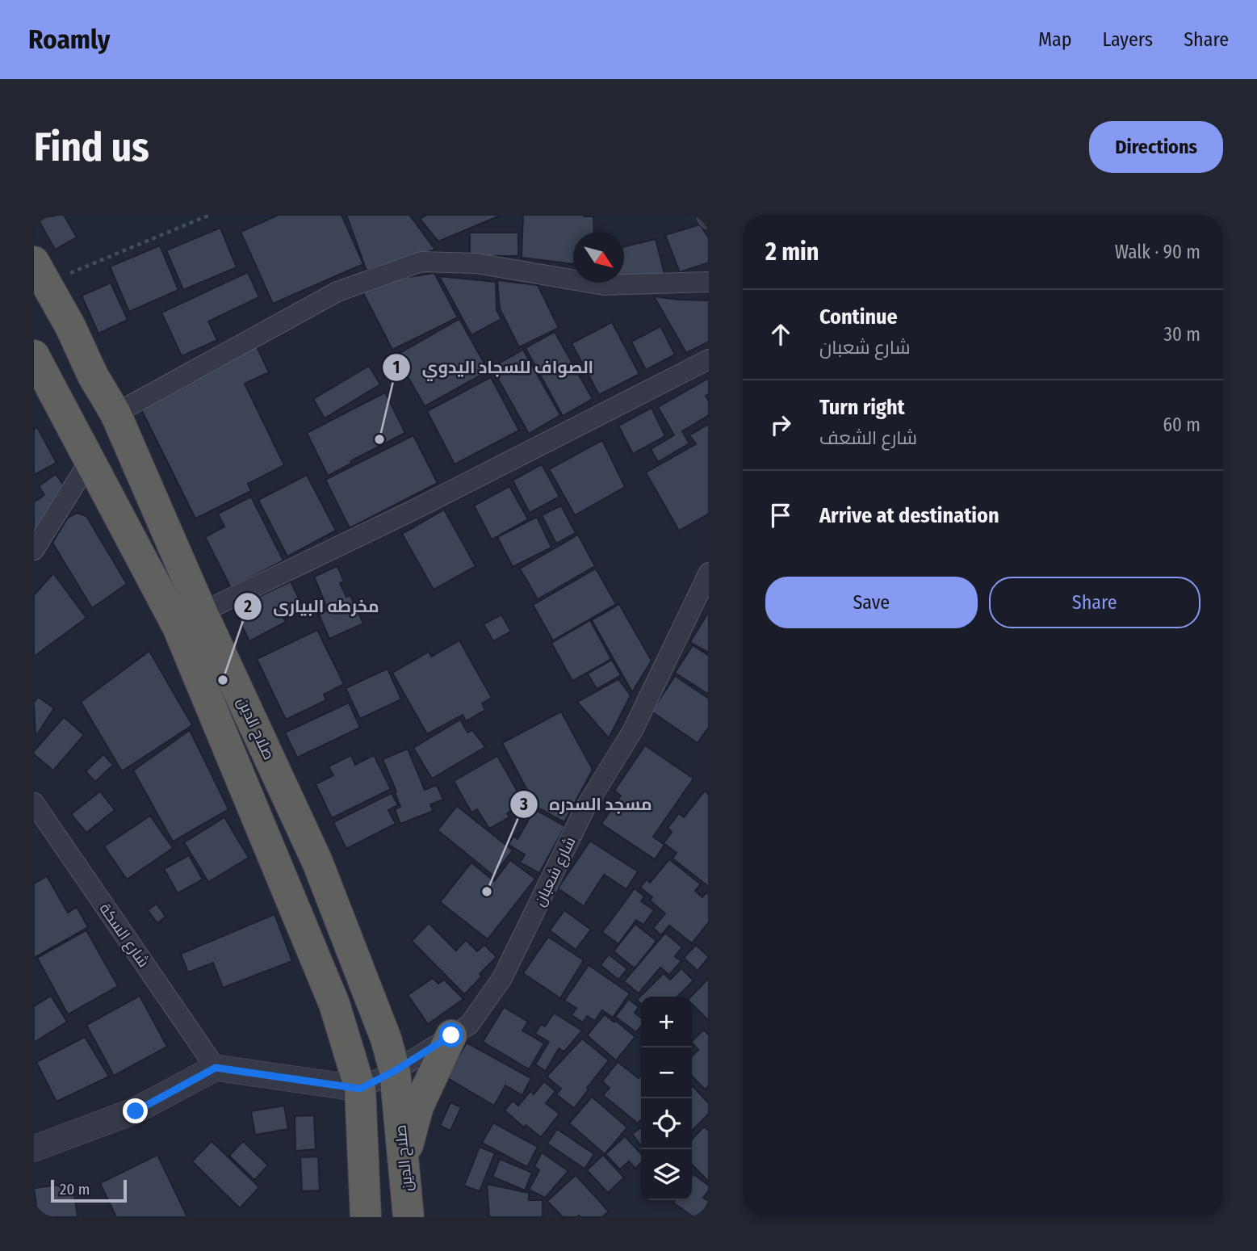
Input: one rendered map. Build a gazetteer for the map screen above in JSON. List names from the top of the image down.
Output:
{
  "streets": {
    "highway": ["صلاح الدين"],
    "street": ["شارع شعبان", "شارع السكة"]
  },
  "crossings": [
    ["صلاح الدين", "شارع شعبان"]
  ],
  "places": ["الصواف للسجاد اليدوي", "مخرطه البيارى", "مسجد السدره"],
  "scale_bar": "20 m",
  "north": "bottom right",
  "page": {
    "header": "Roamly",
    "nav": ["Map", "Layers", "Share"],
    "buttons": [
      "Directions",
      ["Save", "Share"]
    ],
    "title": "Find us",
    "heading": ["2 min", "Walk · 90 m"],
    "list": [
      ["Continue", "شارع شعبان", "30 m"],
      ["Turn right", "شارع الشعف", "60 m"],
      "Arrive at destination"
    ],
    "map_buttons": ["+", "−"],
    "scale": "20 m"
  }
}
